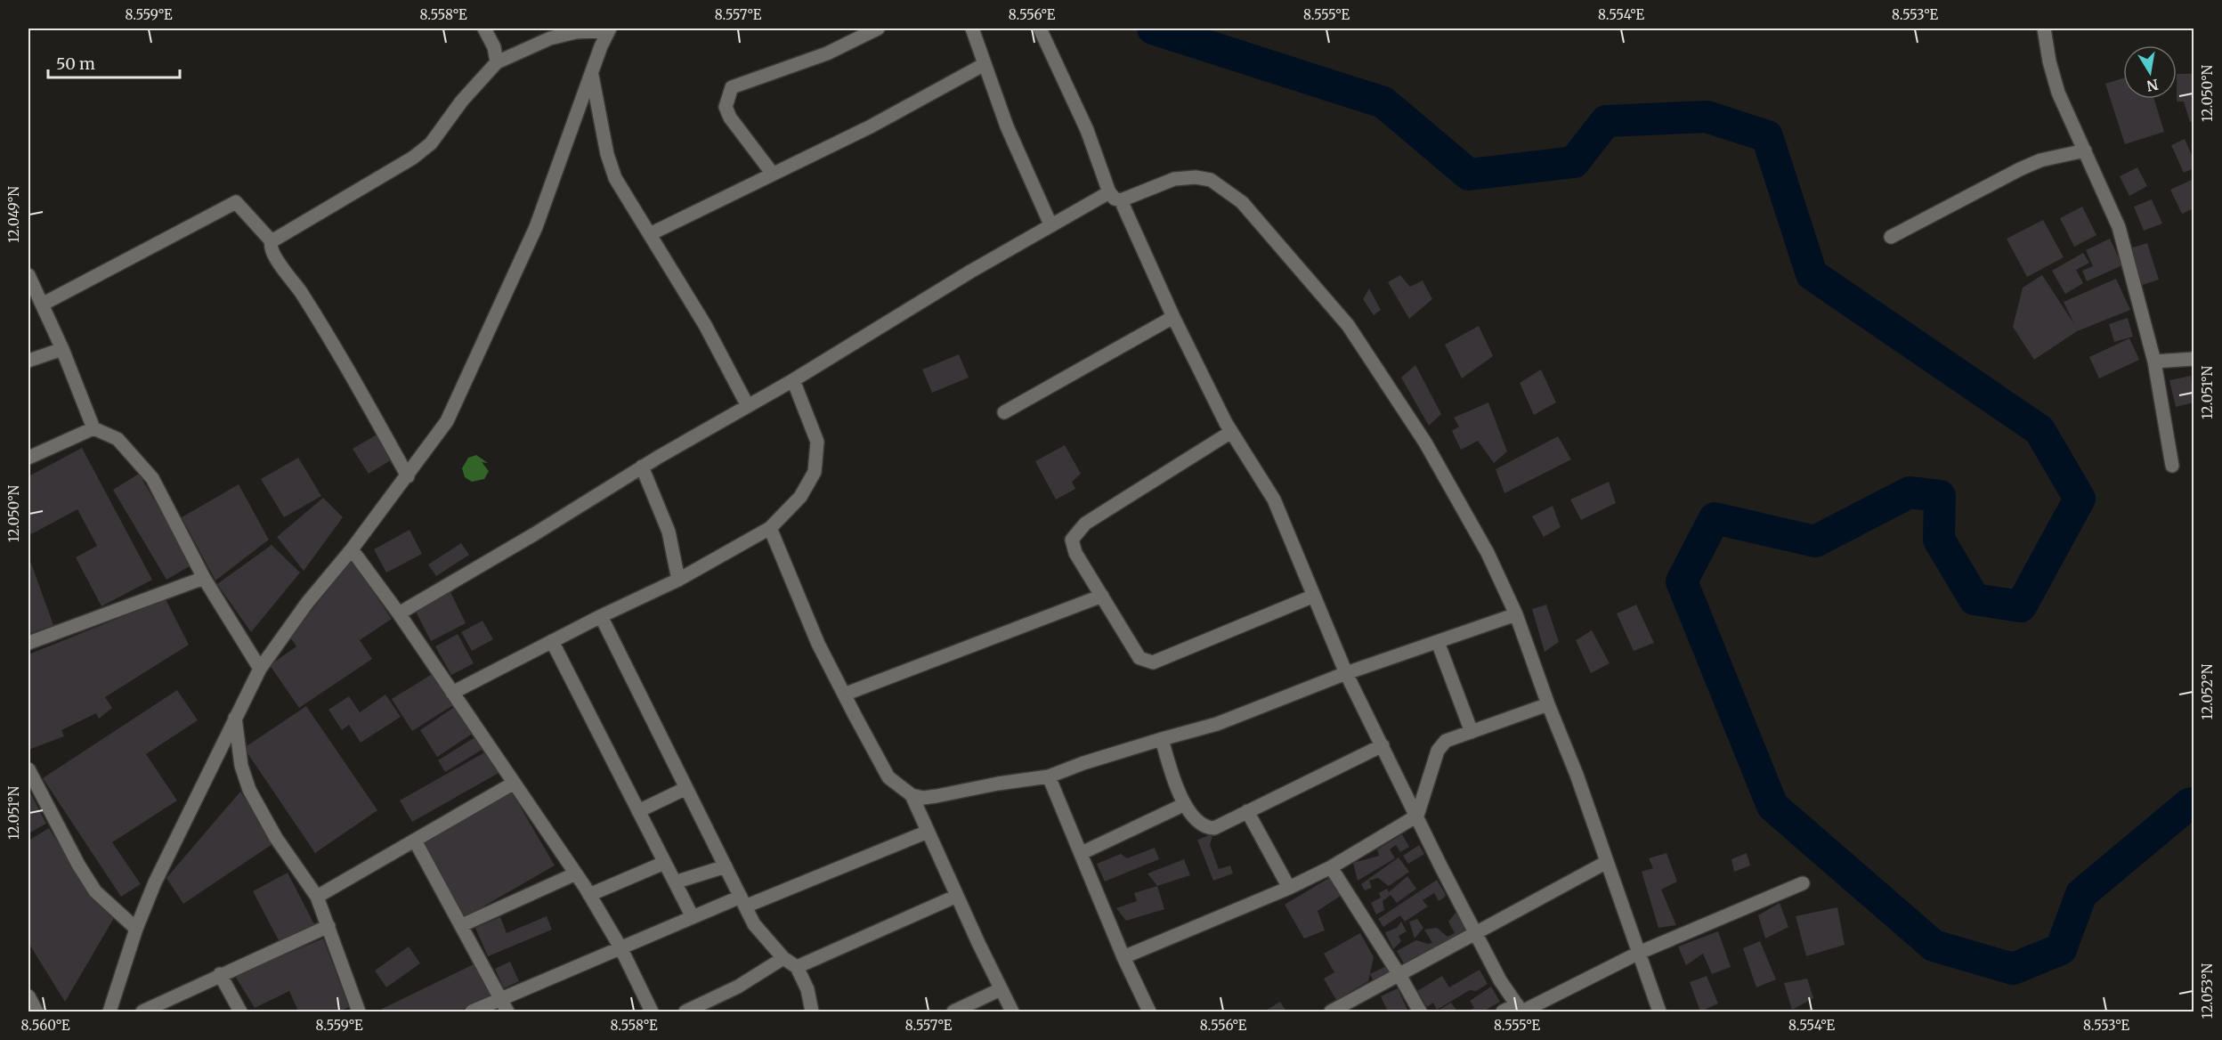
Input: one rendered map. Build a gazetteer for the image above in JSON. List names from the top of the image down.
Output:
{
  "scale_bar": "50 m",
  "north": "bottom",
  "coordinates": [
    "8.559°E",
    "8.558°E",
    "8.557°E",
    "8.556°E",
    "8.555°E",
    "8.554°E",
    "8.553°E",
    "12.050°N",
    "12.049°N",
    "12.051°N",
    "12.052°N",
    "12.053°N",
    "8.560°E"
  ]
}
